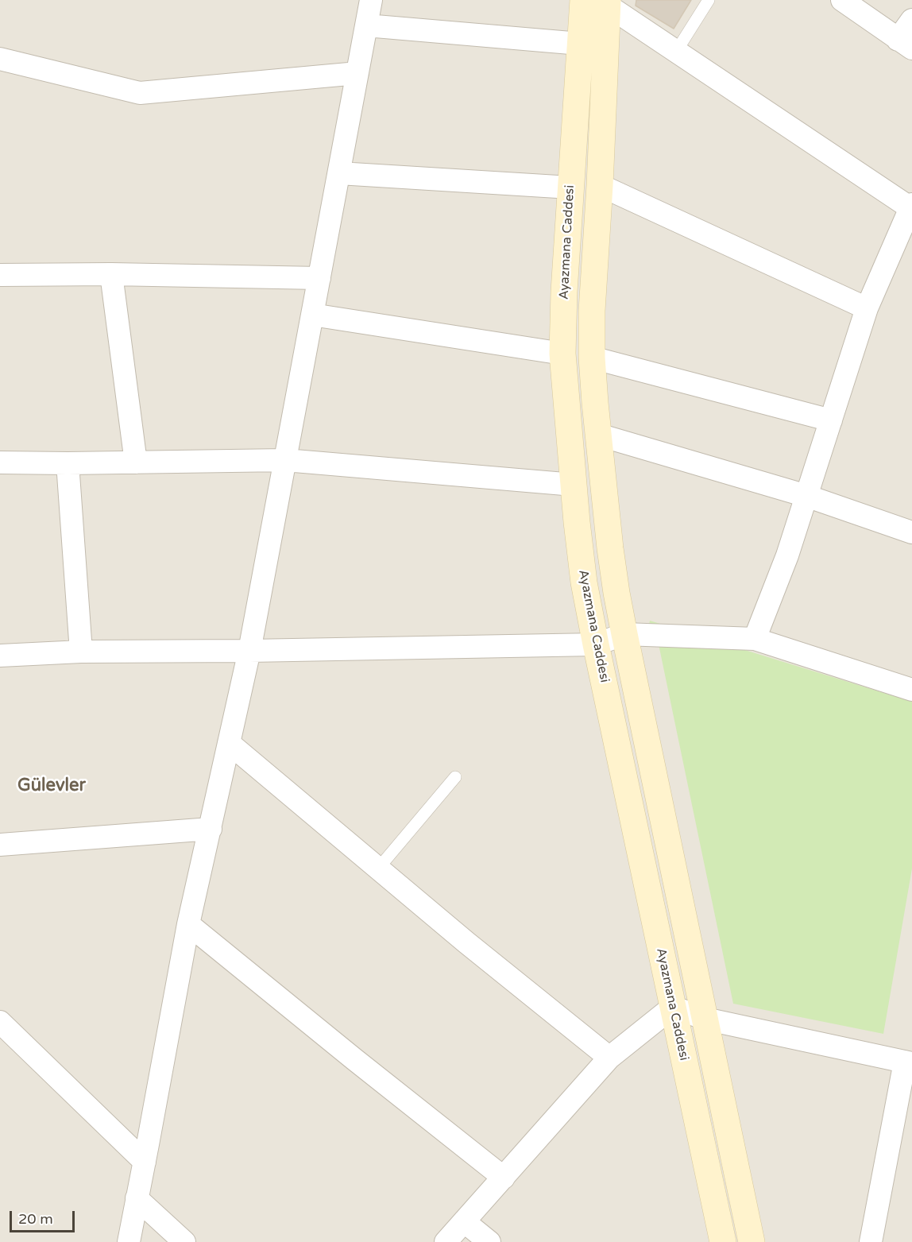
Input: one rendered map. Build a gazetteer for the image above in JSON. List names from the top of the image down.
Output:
{
  "streets": {
    "main road": ["Ayazmana Caddesi"]
  },
  "districts": ["Gülevler"],
  "scale_bar": "20 m"
}
